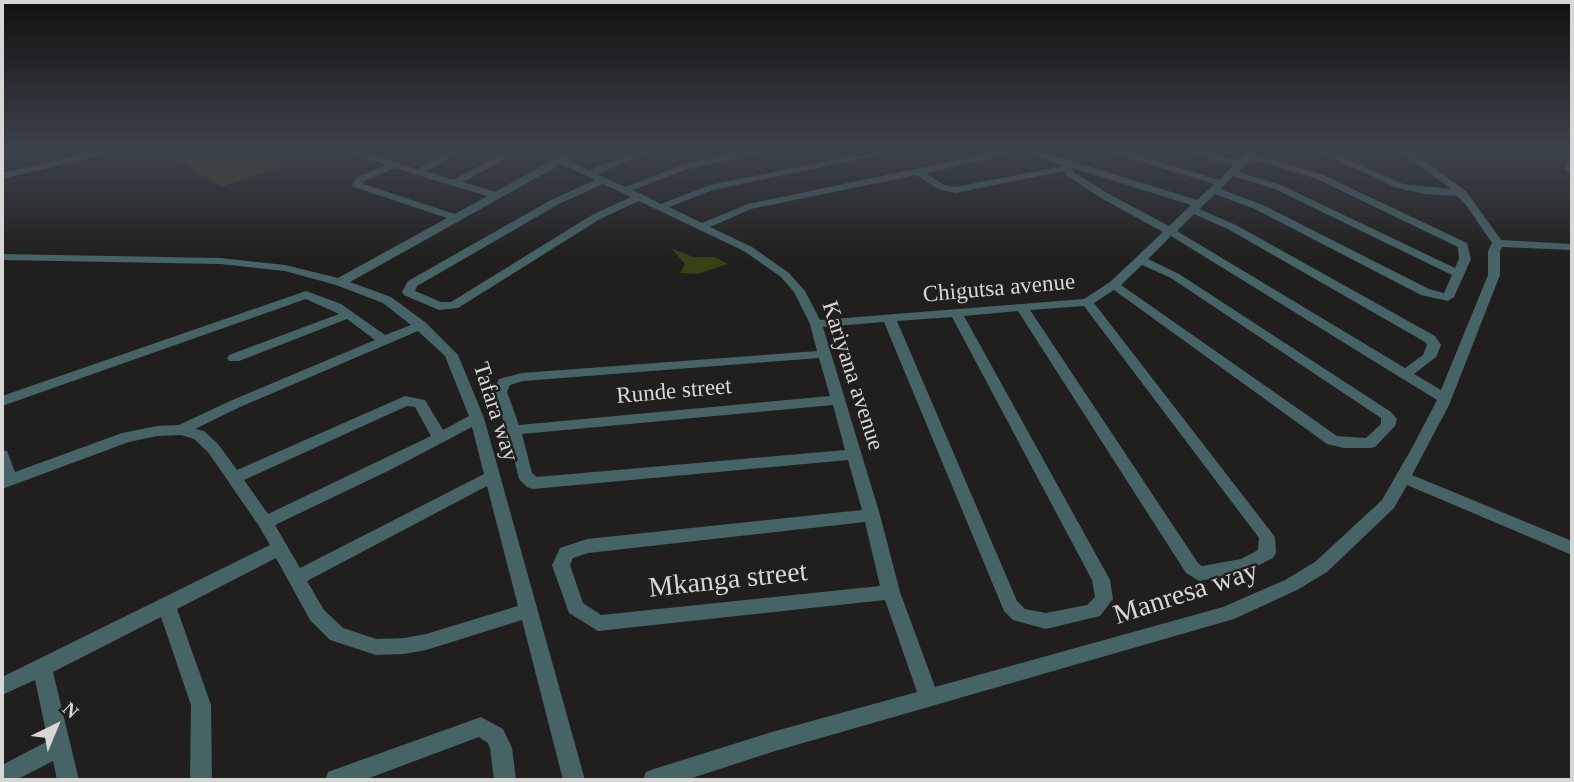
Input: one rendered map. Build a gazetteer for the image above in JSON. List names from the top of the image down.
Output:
{
  "streets": {
    "street": [
      "Chigutsa avenue",
      "Kariyana avenue",
      "Runde street",
      "Tafara way",
      "Mkanga street",
      "Manresa way"
    ]
  },
  "crossings": [
    ["Chigutsa avenue", "Kariyana avenue"],
    ["Kariyana avenue", "Runde street"],
    ["Kariyana avenue", "Mkanga street"],
    ["Kariyana avenue", "Manresa way"]
  ],
  "north": "top right"
}
